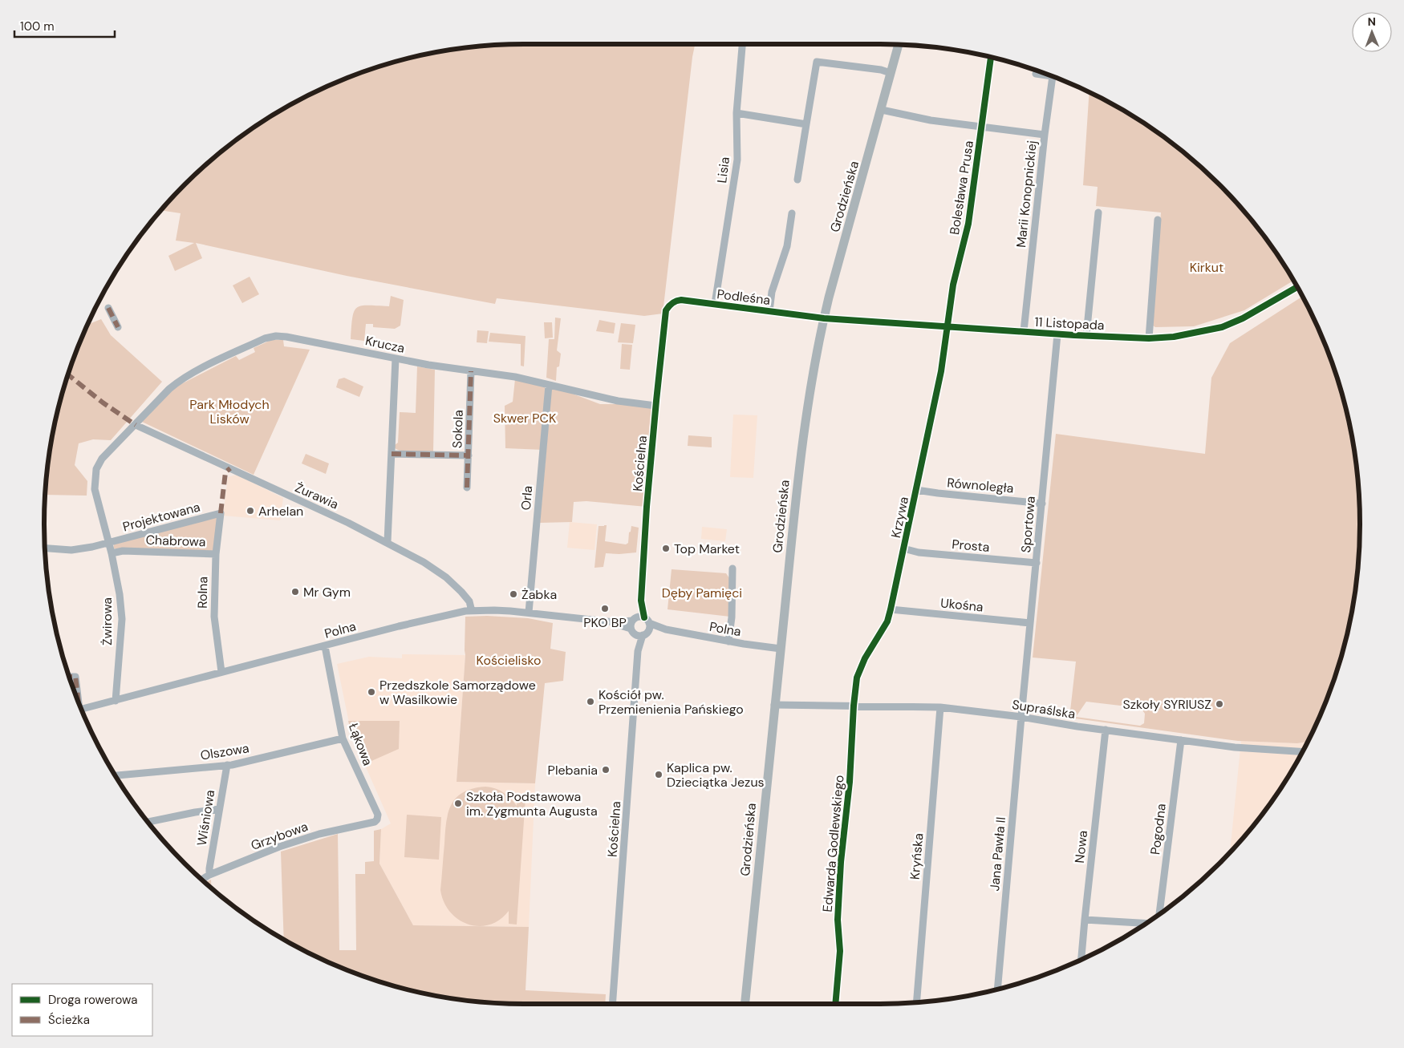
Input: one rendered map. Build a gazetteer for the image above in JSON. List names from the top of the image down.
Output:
{
  "streets": {
    "main road": ["Grodzieńska"],
    "street": [
      "Lisia",
      "Bolesława Prusa",
      "Marii Konopnickiej",
      "Podleśna",
      "11 Listopada",
      "Krucza",
      "Sokola",
      "Kościelna",
      "Równoległa",
      "Żurawia",
      "Orla",
      "Projektowana",
      "Krzywa",
      "Sportowa",
      "Chabrowa",
      "Prosta",
      "Rolna",
      "Ukośna",
      "Żwirowa",
      "Polna",
      "Supraślska",
      "Łąkowa",
      "Olszowa",
      "Wiśniowa",
      "Pogodna",
      "Grzybowa",
      "Edwarda Godlewskiego",
      "Nowa",
      "Jana Pawła II",
      "Kryńska"
    ]
  },
  "crossings": [
    ["Lisia", "Podleśna"],
    ["Bolesława Prusa", "11 Listopada"],
    ["Bolesława Prusa", "Krzywa"],
    ["Marii Konopnickiej", "11 Listopada"],
    ["Grodzieńska", "Podleśna"],
    ["Grodzieńska", "11 Listopada"],
    ["Grodzieńska", "Polna"],
    ["Grodzieńska", "Supraślska"],
    ["Podleśna", "11 Listopada"],
    ["Podleśna", "Kościelna"],
    ["11 Listopada", "Krzywa"],
    ["11 Listopada", "Sportowa"],
    ["Krucza", "Sokola"],
    ["Krucza", "Kościelna"],
    ["Krucza", "Żurawia"],
    ["Krucza", "Orla"],
    ["Krucza", "Żwirowa"],
    ["Kościelna", "Polna"],
    ["Równoległa", "Krzywa"],
    ["Równoległa", "Sportowa"],
    ["Żurawia", "Żwirowa"],
    ["Żurawia", "Polna"],
    ["Orla", "Polna"],
    ["Projektowana", "Rolna"],
    ["Projektowana", "Żwirowa"],
    ["Krzywa", "Prosta"],
    ["Krzywa", "Ukośna"],
    ["Krzywa", "Supraślska"],
    ["Krzywa", "Edwarda Godlewskiego"],
    ["Sportowa", "Prosta"],
    ["Sportowa", "Ukośna"],
    ["Sportowa", "Supraślska"],
    ["Sportowa", "Jana Pawła II"],
    ["Chabrowa", "Rolna"],
    ["Chabrowa", "Żwirowa"],
    ["Rolna", "Polna"],
    ["Żwirowa", "Polna"],
    ["Polna", "Łąkowa"],
    ["Supraślska", "Pogodna"],
    ["Supraślska", "Edwarda Godlewskiego"],
    ["Supraślska", "Nowa"],
    ["Supraślska", "Jana Pawła II"],
    ["Supraślska", "Kryńska"],
    ["Łąkowa", "Olszowa"],
    ["Łąkowa", "Grzybowa"],
    ["Olszowa", "Wiśniowa"],
    ["Wiśniowa", "Grzybowa"]
  ],
  "parks": [
    "Kirkut",
    "Park Młodych Lisków",
    "Skwer PCK",
    "Dęby Pamięci",
    "Kościelisko"
  ],
  "places": [
    "Arhelan",
    "Top Market",
    "Mr Gym",
    "Żabka",
    "PKO BP",
    "Przedszkole Samorządowe w Wasilkowie",
    "Kościół pw. Przemienienia Pańskiego",
    "Szkoły SYRIUSZ",
    "Plebania",
    "Kaplica pw. Dzieciątka Jezus",
    "Szkoła Podstawowa im. Zygmunta Augusta"
  ],
  "legend": ["Droga rowerowa", "Ścieżka"],
  "scale_bar": "100 m",
  "north": "top"
}
